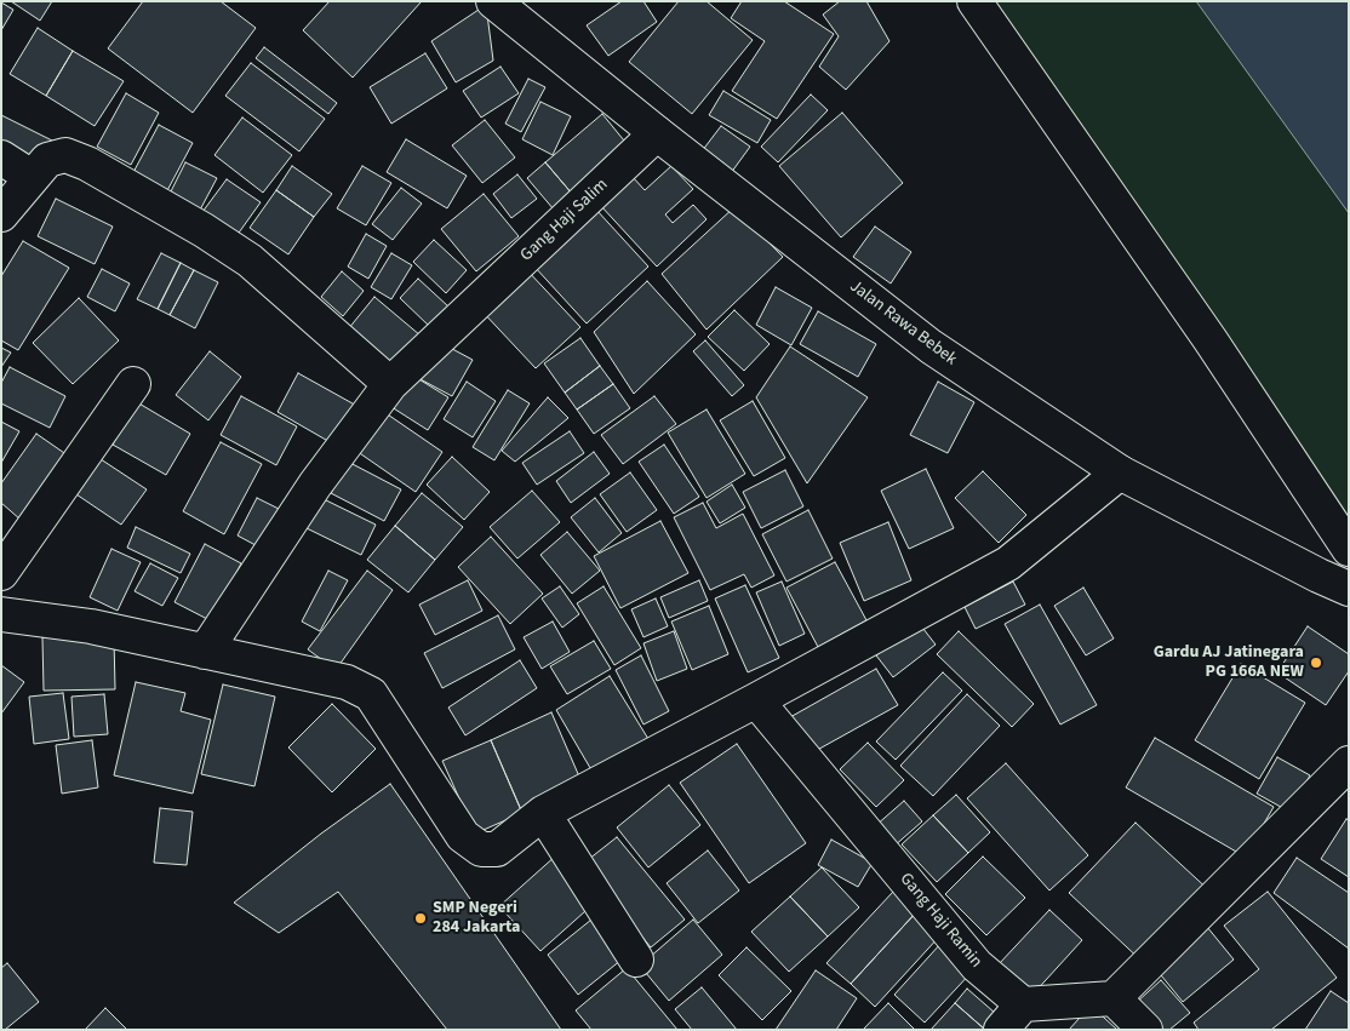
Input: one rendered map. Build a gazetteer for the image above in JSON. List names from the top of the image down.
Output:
{
  "streets": {
    "street": ["Gang Haji Salim", "Jalan Rawa Bebek", "Gang Haji Ramin"]
  },
  "crossings": [
    ["Gang Haji Salim", "Jalan Rawa Bebek"]
  ],
  "places": ["Gardu AJ Jatinegara PG 166A NEW", "SMP Negeri 284 Jakarta"]
}
